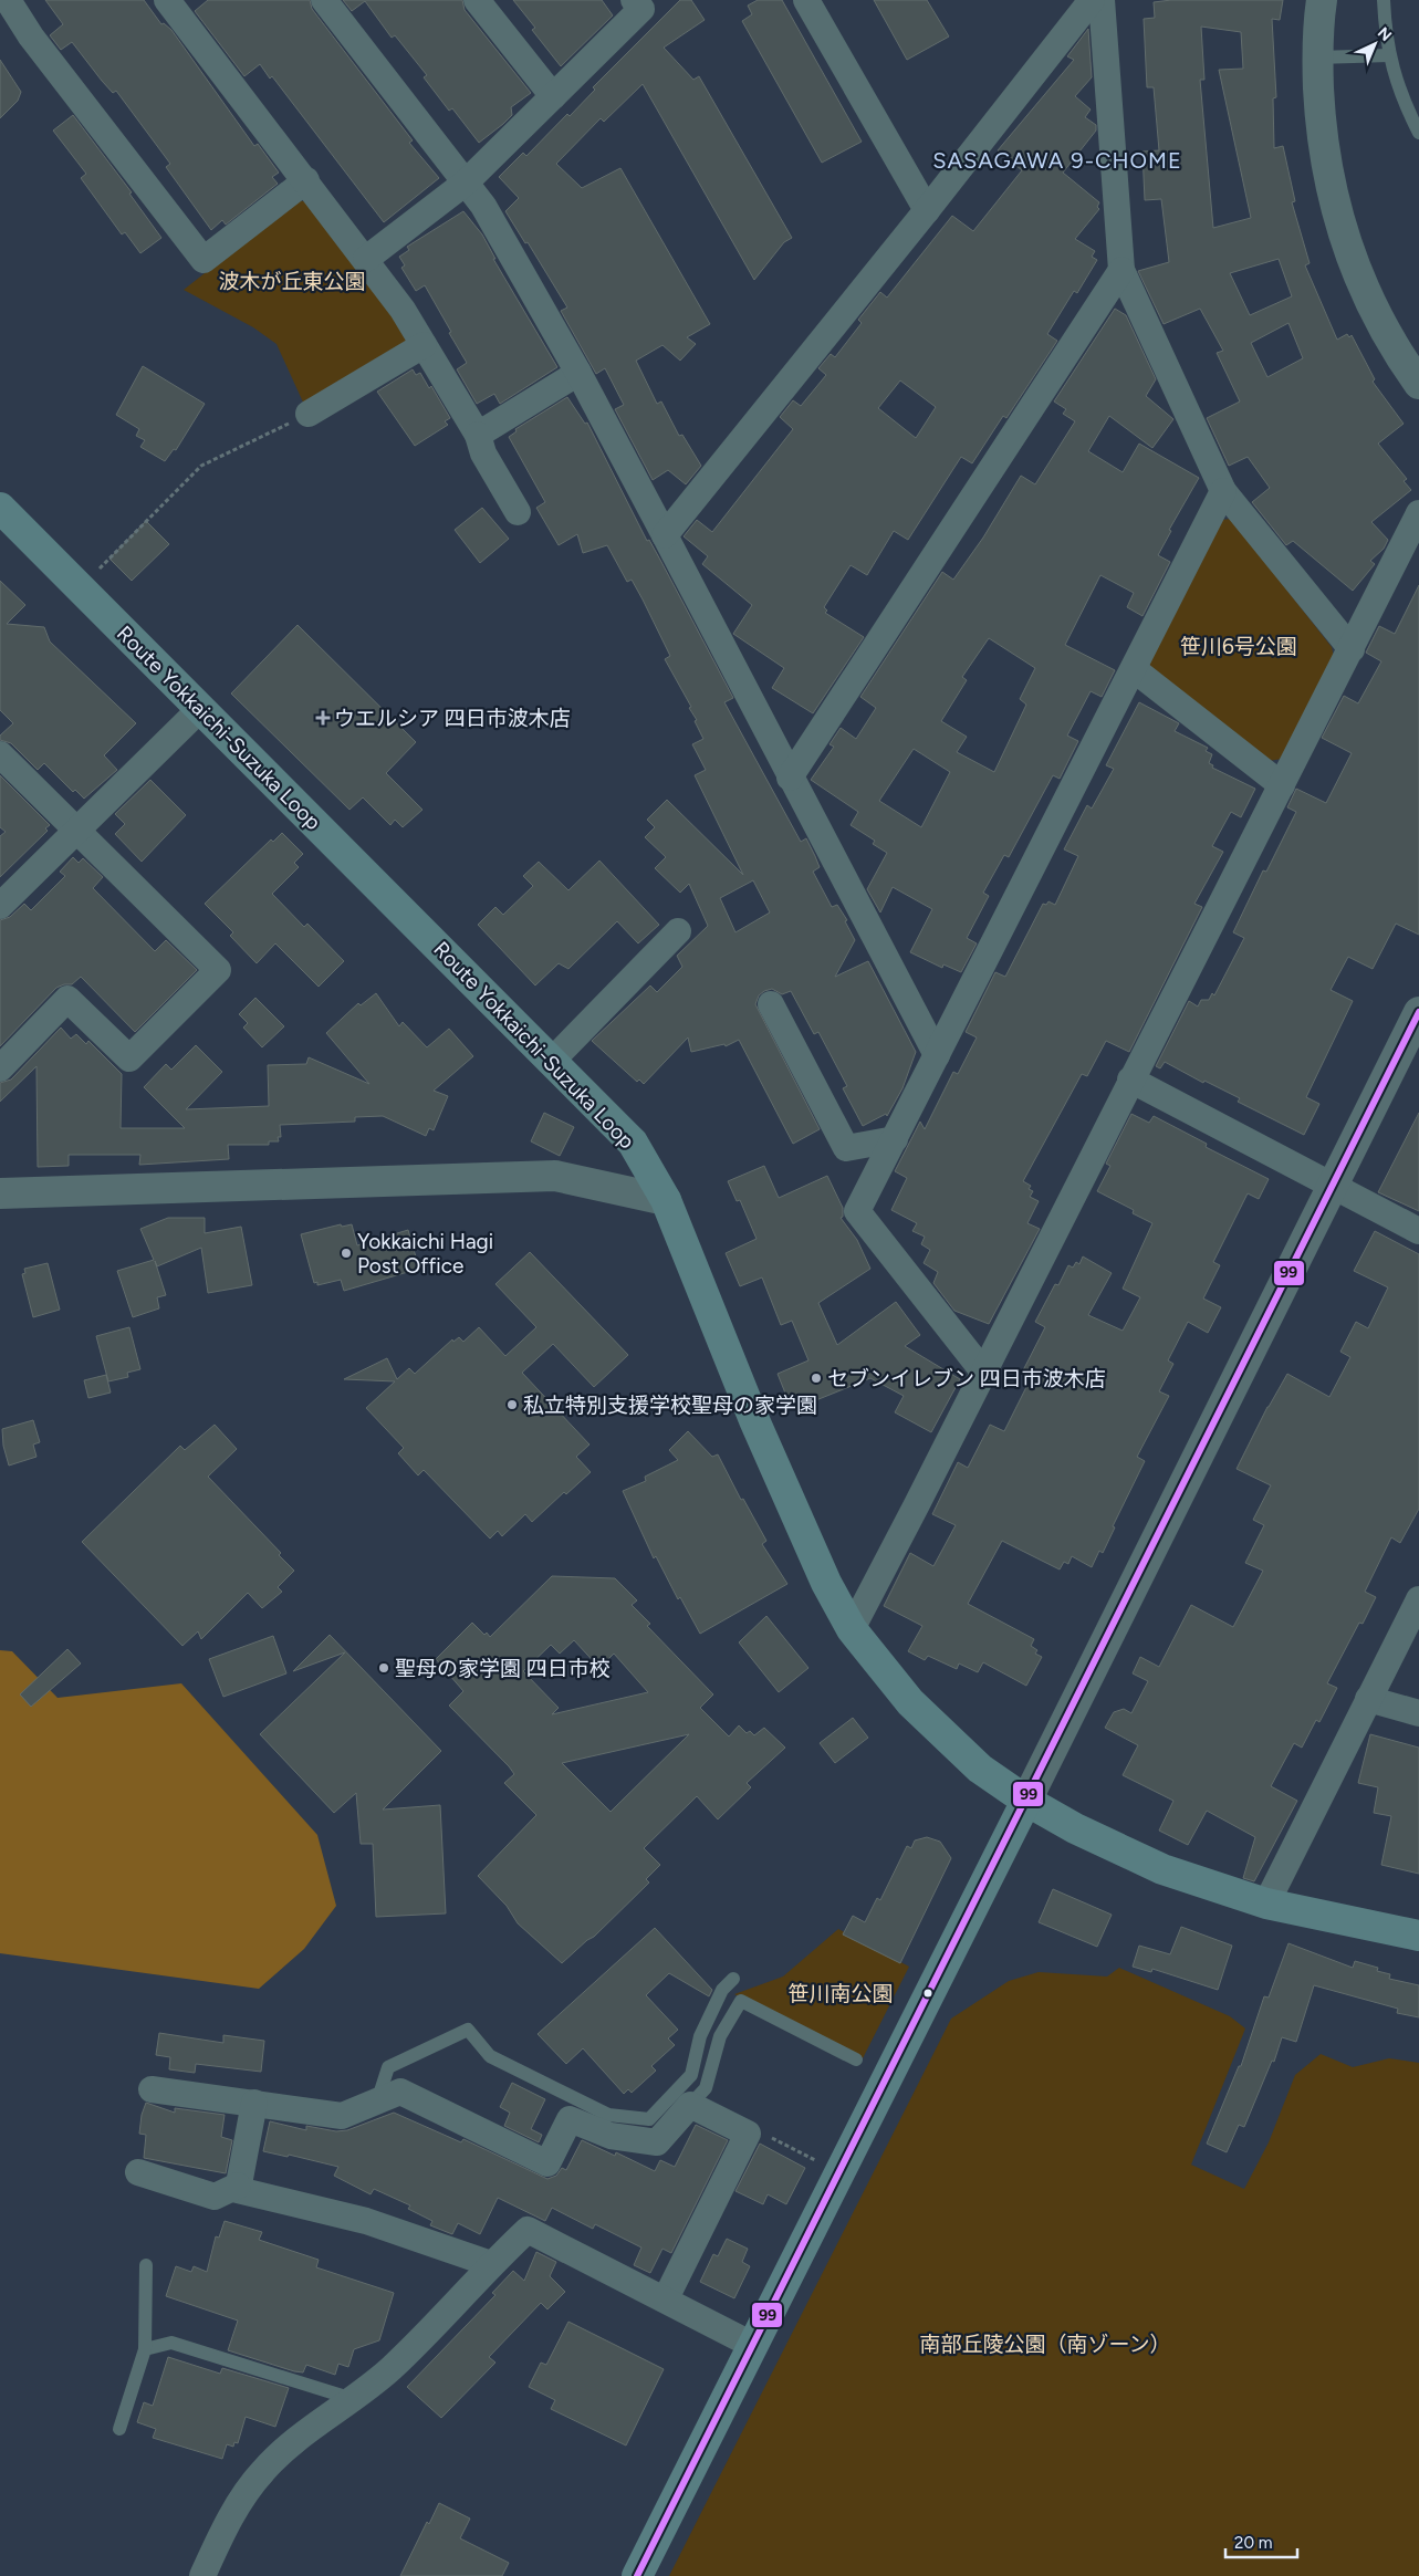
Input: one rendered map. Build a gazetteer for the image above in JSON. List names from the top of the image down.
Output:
{
  "streets": {
    "main road": ["Route Yokkaichi-Suzuka Loop"]
  },
  "districts": ["SASAGAWA 9-CHOME"],
  "parks": [
    "波木が丘東公園",
    "笹川6号公園",
    "笹川南公園",
    "南部丘陵公園（南ゾーン）"
  ],
  "places": {
    "health": ["ウエルシア 四日市波木店"],
    "other": [
      "Yokkaichi Hagi Post Office",
      "セブンイレブン 四日市波木店",
      "私立特別支援学校聖母の家学園",
      "聖母の家学園 四日市校"
    ]
  },
  "lines": ["transit line 99"],
  "scale_bar": "20 m",
  "north": "top right"
}
